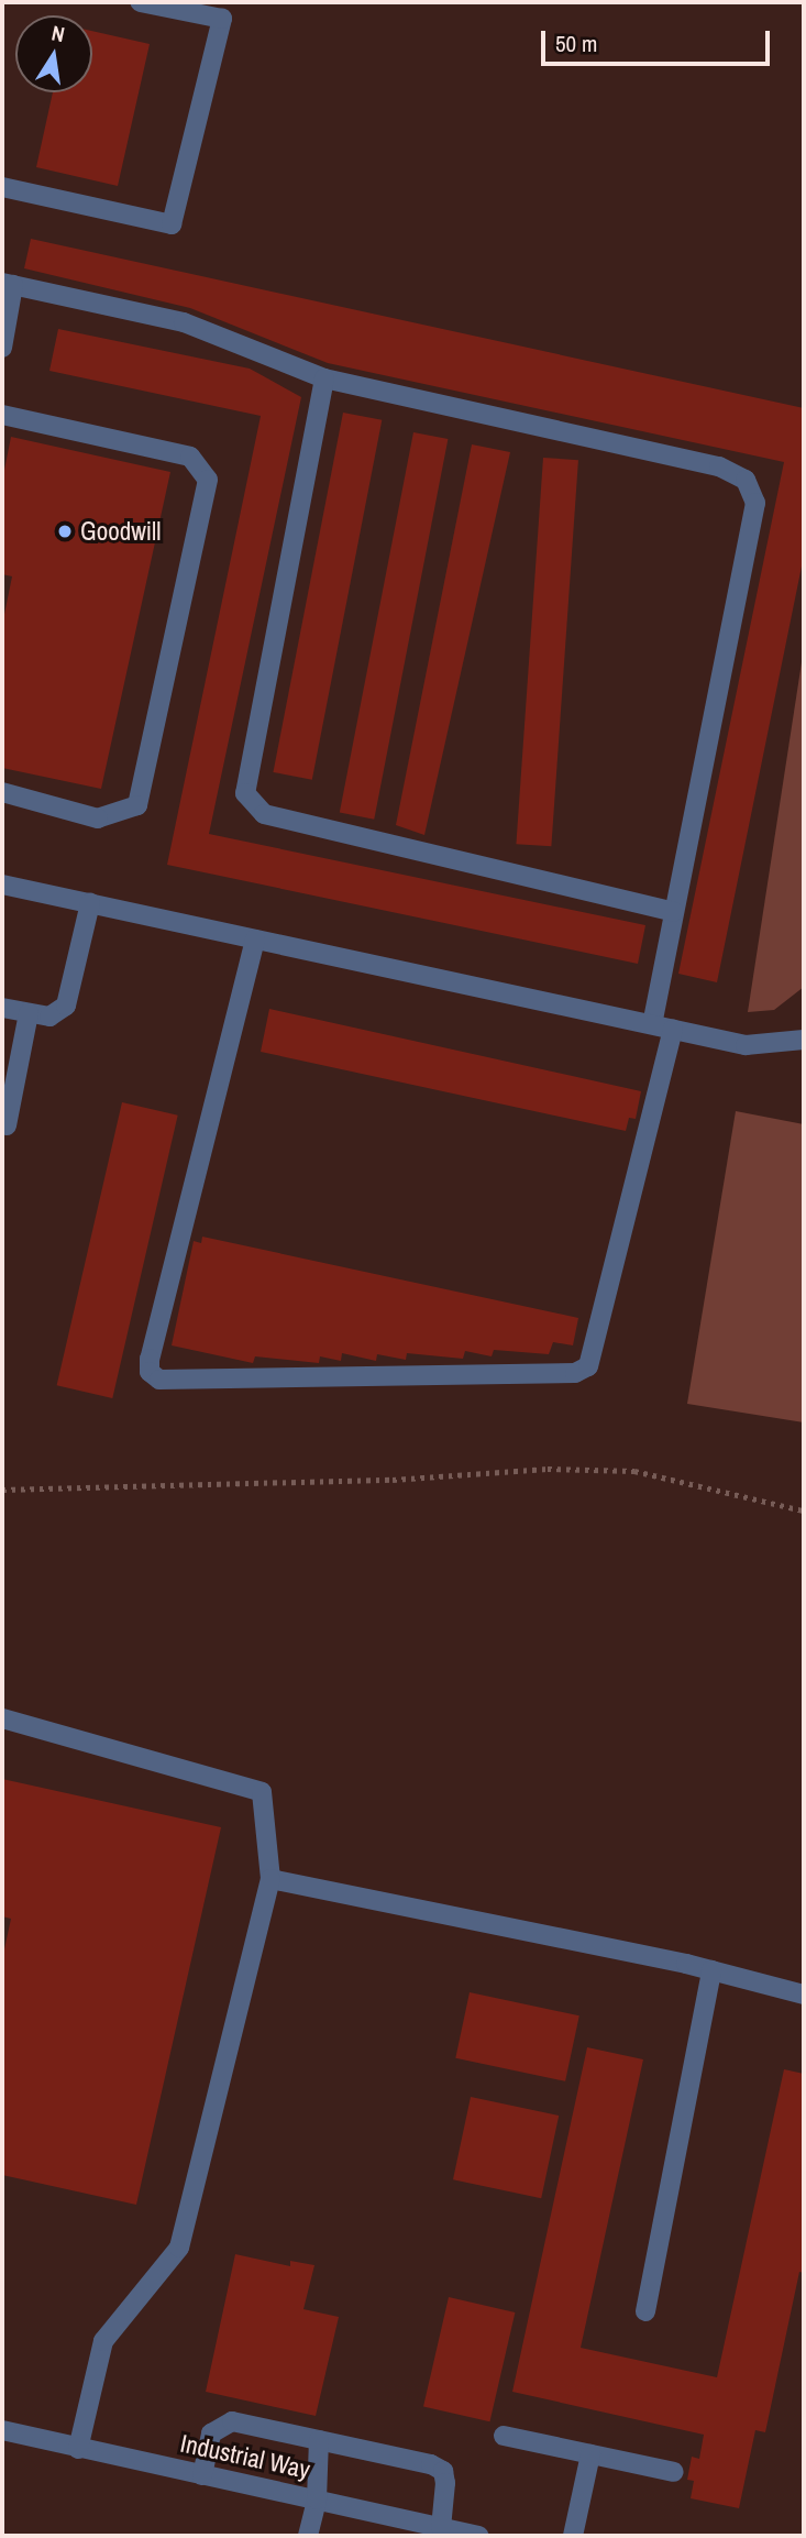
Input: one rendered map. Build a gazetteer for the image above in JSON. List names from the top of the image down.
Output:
{
  "streets": {
    "street": ["Industrial Way"]
  },
  "places": ["Goodwill"],
  "scale_bar": "50 m",
  "north": "top"
}
